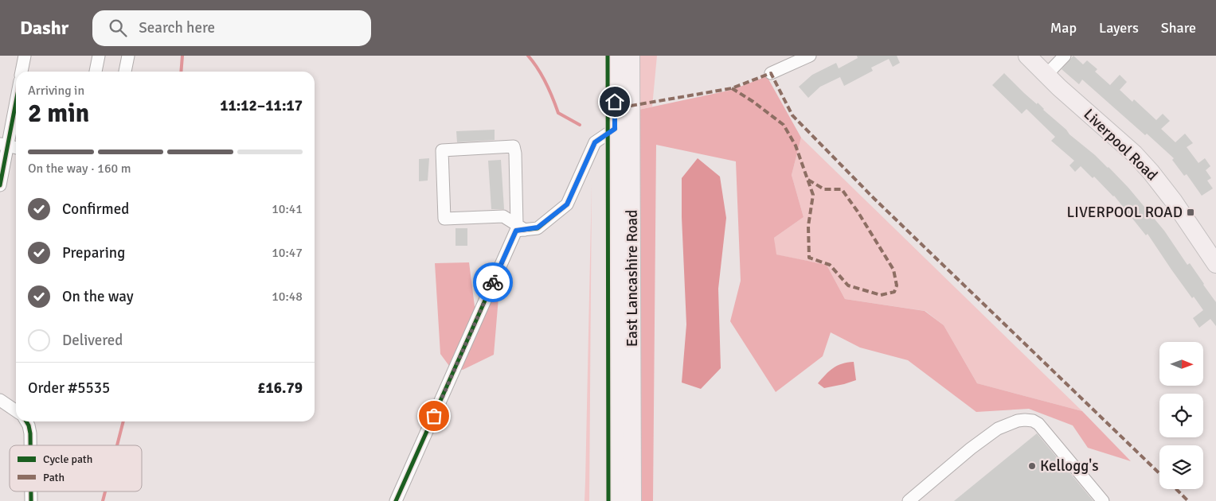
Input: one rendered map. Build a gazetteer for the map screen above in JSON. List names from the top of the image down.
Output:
{
  "streets": {
    "highway": ["Liverpool Road", "East Lancashire Road"]
  },
  "places": {
    "transit": ["LIVERPOOL ROAD"],
    "other": ["Kellogg's"]
  },
  "legend": ["Cycle path", "Path"],
  "north": "right",
  "page": {
    "header": "Dashr",
    "search": "Search here",
    "nav": ["Map", "Layers", "Share"],
    "heading": ["2 min", "Arriving in", "11:12–11:17"],
    "panel": ["Order #5535", "£16.79"],
    "bar": "On the way · 160 m",
    "list": [
      ["Confirmed", "10:41"],
      ["Preparing", "10:47"],
      ["On the way", "10:48"],
      "Delivered"
    ]
  }
}
